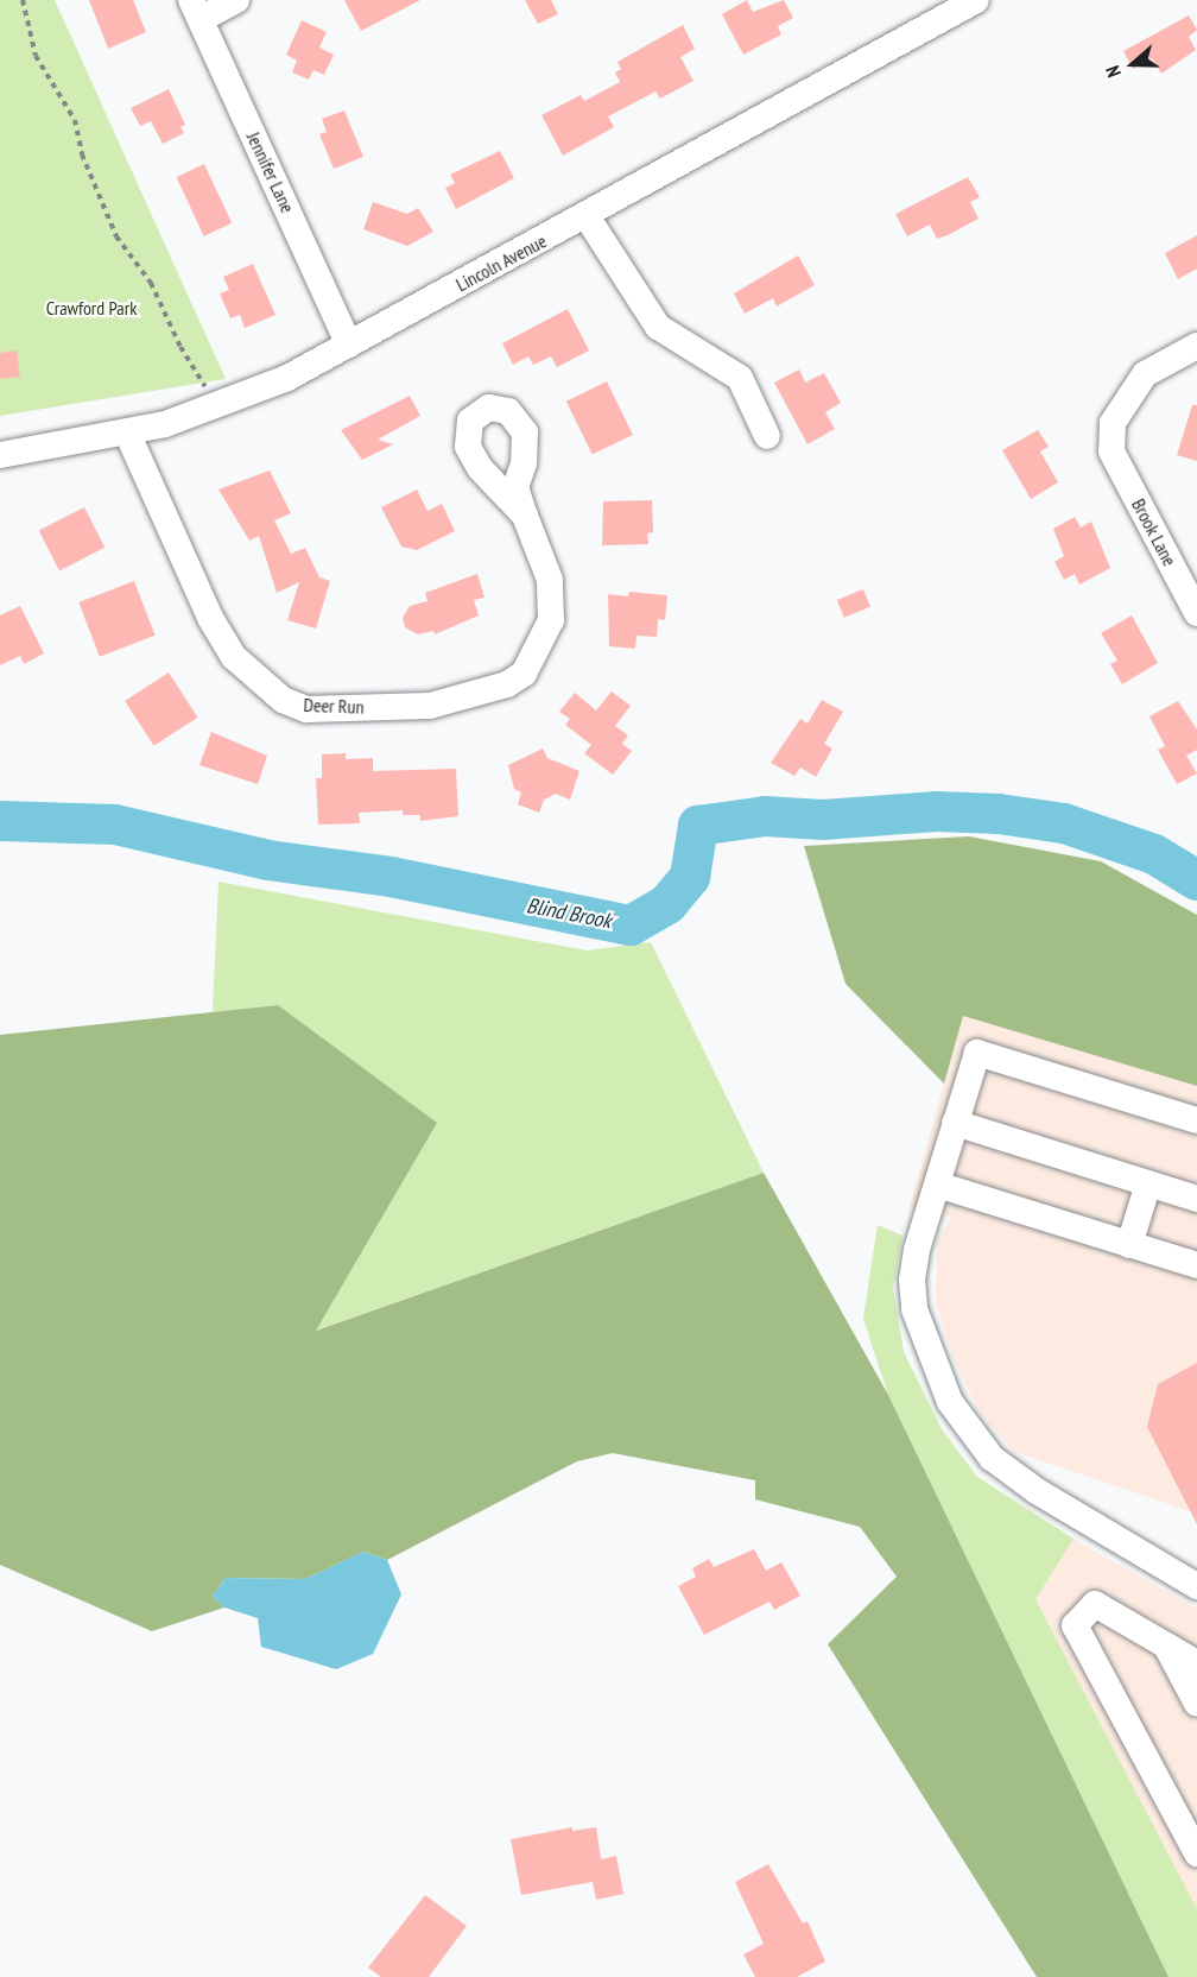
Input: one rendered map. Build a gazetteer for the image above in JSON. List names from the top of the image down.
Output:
{
  "streets": {
    "street": [
      "Jennifer Lane",
      "Lincoln Avenue",
      "Brook Lane",
      "Deer Run"
    ]
  },
  "crossings": [
    ["Jennifer Lane", "Lincoln Avenue"],
    ["Lincoln Avenue", "Deer Run"]
  ],
  "water": ["Blind Brook"],
  "parks": ["Crawford Park"],
  "north": "left"
}
